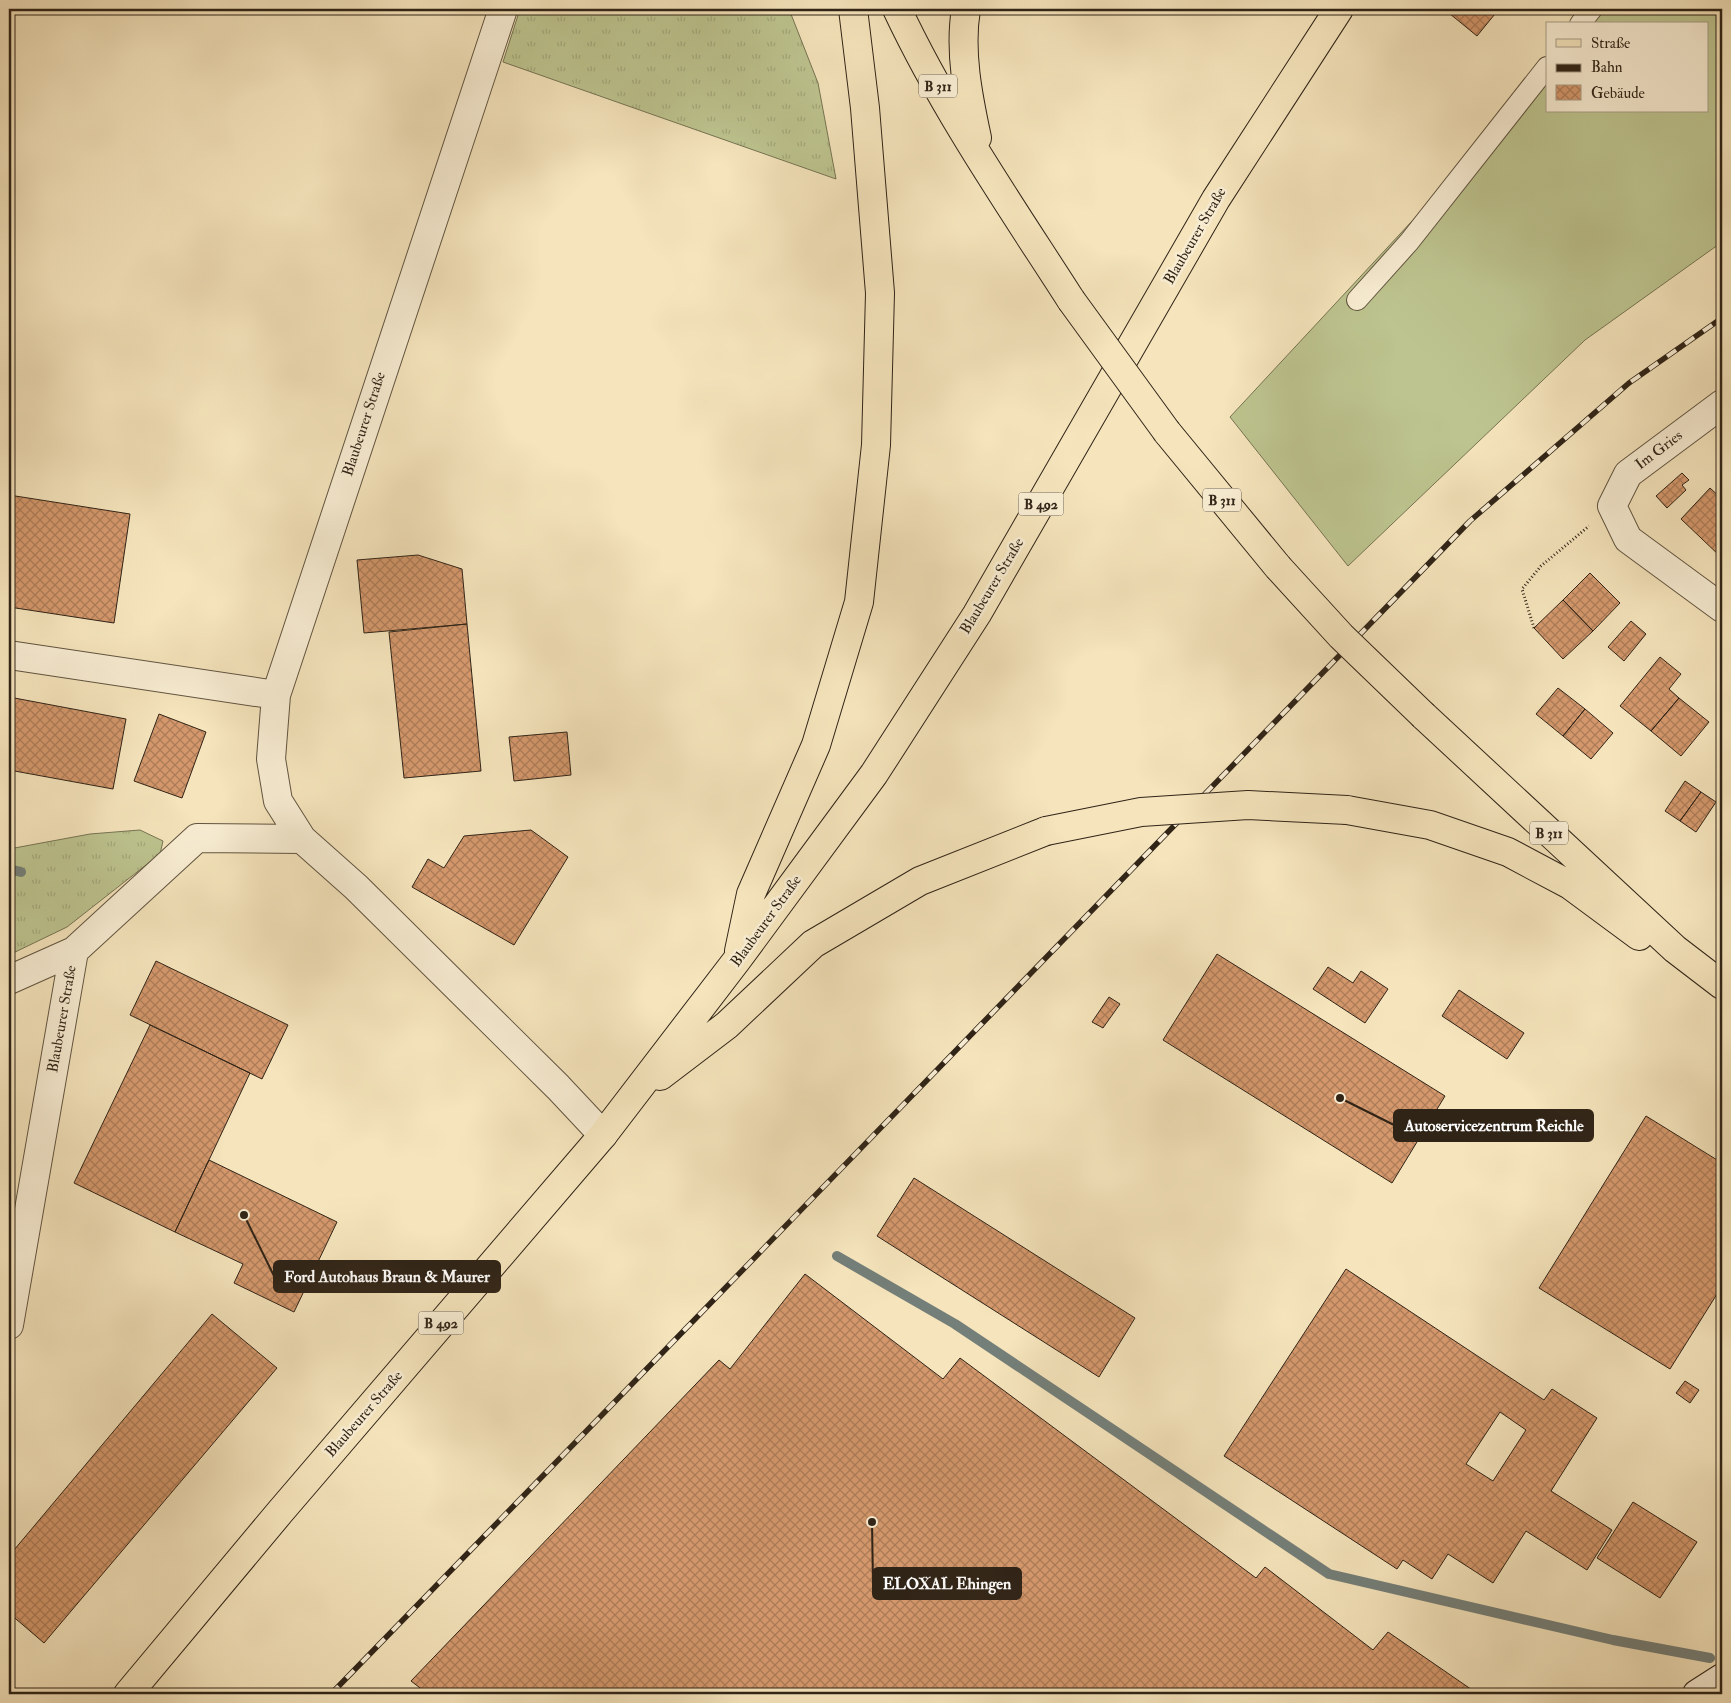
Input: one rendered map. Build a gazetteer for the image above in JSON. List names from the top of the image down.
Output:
{
  "streets": {
    "main road": ["B 311", "Blaubeurer Straße", "B 492"],
    "street": ["Im Gries"]
  },
  "places": ["Autoservicezentrum Reichle", "Ford Autohaus Braun & Maurer", "ELOXAL Ehingen"],
  "legend": ["Straße", "Bahn", "Gebäude"]
}
